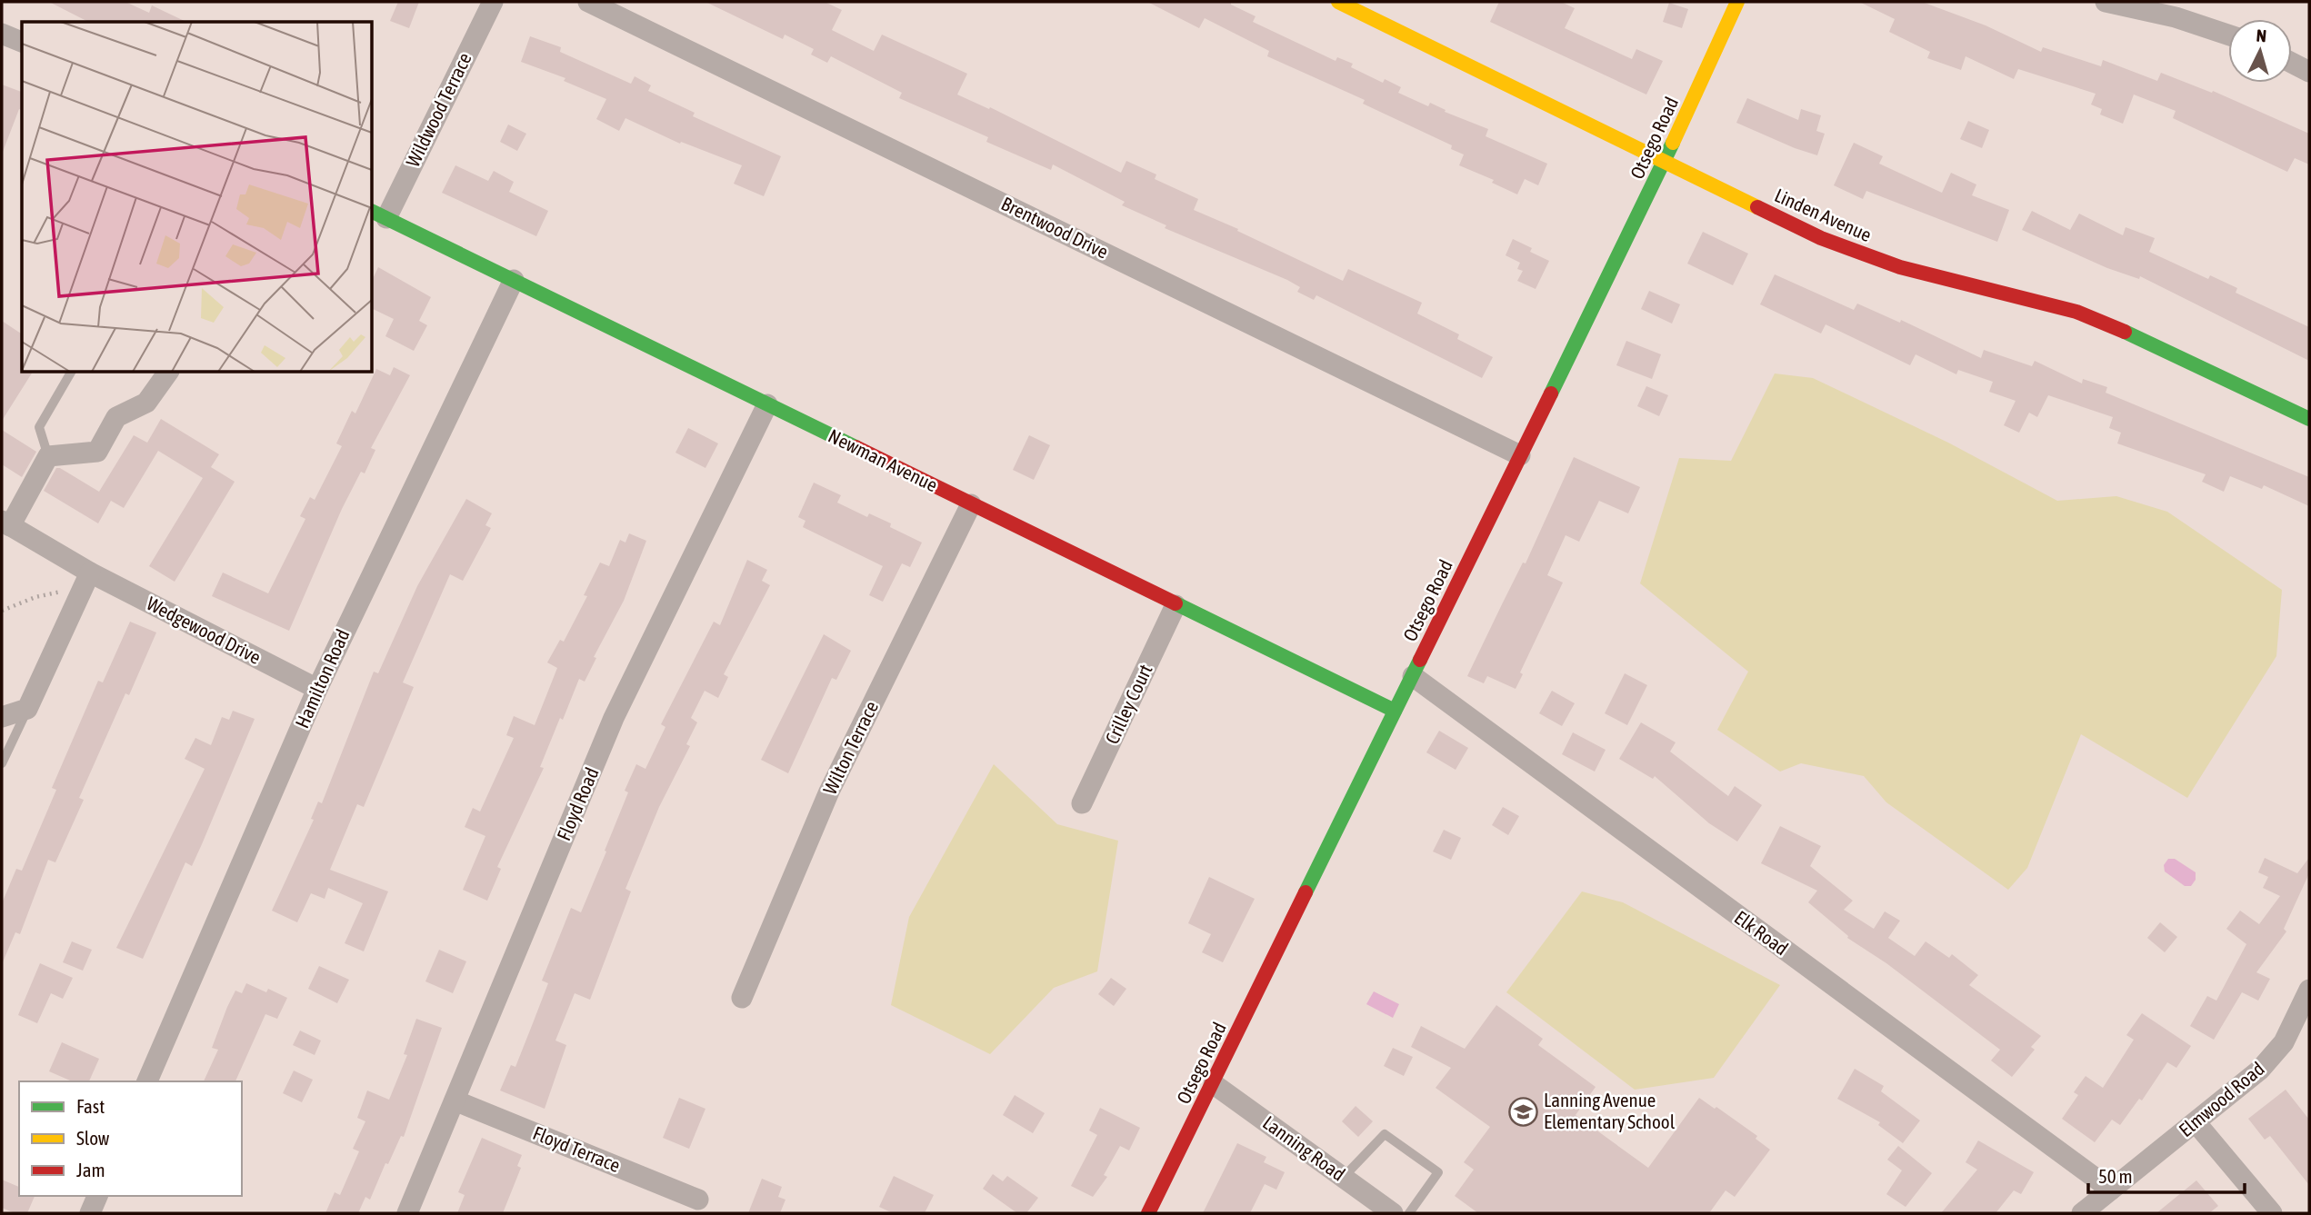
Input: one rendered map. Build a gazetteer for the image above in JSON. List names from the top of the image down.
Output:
{
  "streets": {
    "street": [
      "Wildwood Terrace",
      "Otsego Road",
      "Linden Avenue",
      "Brentwood Drive",
      "Newman Avenue",
      "Wedgewood Drive",
      "Hamilton Road",
      "Crilley Court",
      "Wilton Terrace",
      "Floyd Road",
      "Elk Road",
      "Elmwood Road",
      "Lanning Road",
      "Floyd Terrace"
    ]
  },
  "crossings": [
    ["Wildwood Terrace", "Newman Avenue"],
    ["Otsego Road", "Linden Avenue"],
    ["Otsego Road", "Brentwood Drive"],
    ["Otsego Road", "Newman Avenue"],
    ["Otsego Road", "Elk Road"],
    ["Otsego Road", "Lanning Road"],
    ["Newman Avenue", "Hamilton Road"],
    ["Newman Avenue", "Crilley Court"],
    ["Newman Avenue", "Wilton Terrace"],
    ["Newman Avenue", "Floyd Road"],
    ["Wedgewood Drive", "Hamilton Road"],
    ["Floyd Road", "Floyd Terrace"],
    ["Elk Road", "Elmwood Road"]
  ],
  "places": {
    "school or university": ["Lanning Avenue Elementary School"]
  },
  "legend": ["Fast", "Slow", "Jam"],
  "scale_bar": "50 m",
  "north": "top"
}
